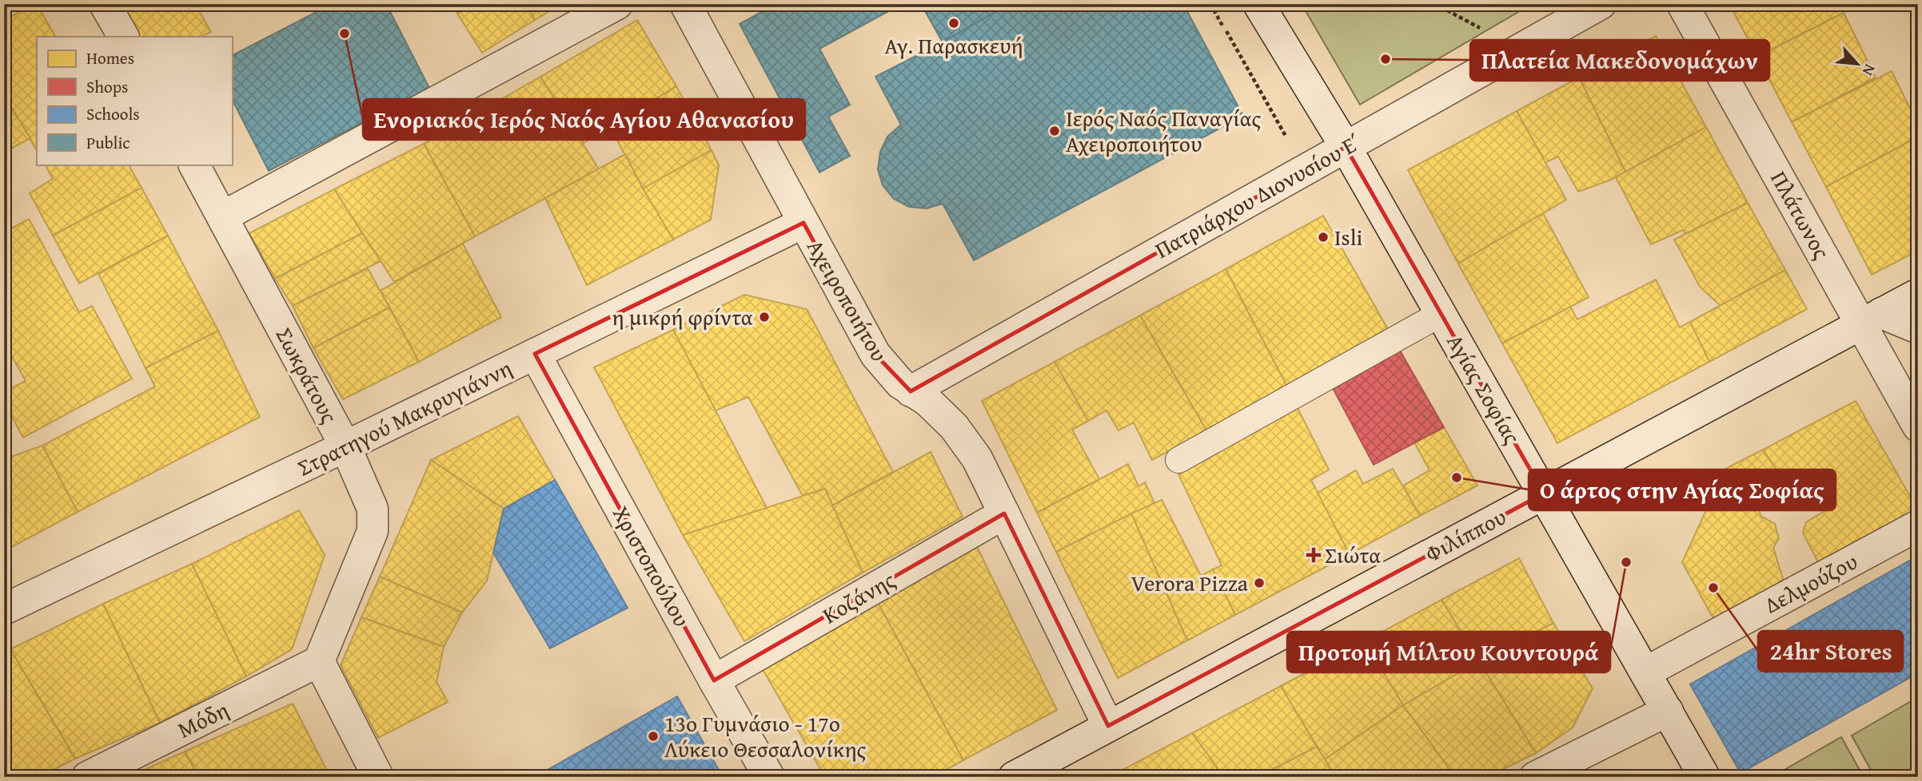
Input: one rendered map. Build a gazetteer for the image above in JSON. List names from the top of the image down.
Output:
{
  "streets": {
    "street": [
      "Πατριάρχου Διονυσίου Ε΄",
      "Πλάτωνος",
      "Αχειροποιήτου",
      "Σωκράτους",
      "Αγίας Σοφίας",
      "Στρατηγού Μακρυγιάννη",
      "Φιλίππου",
      "Χριστοπούλου",
      "Δελμούζου",
      "Κοζάνης",
      "Μόδη"
    ]
  },
  "crossings": [
    ["Πατριάρχου Διονυσίου Ε΄", "Αχειροποιήτου"],
    ["Πατριάρχου Διονυσίου Ε΄", "Αγίας Σοφίας"],
    ["Πλάτωνος", "Φιλίππου"],
    ["Αχειροποιήτου", "Στρατηγού Μακρυγιάννη"],
    ["Αχειροποιήτου", "Φιλίππου"],
    ["Αχειροποιήτου", "Κοζάνης"],
    ["Σωκράτους", "Στρατηγού Μακρυγιάννη"],
    ["Σωκράτους", "Μόδη"],
    ["Αγίας Σοφίας", "Φιλίππου"],
    ["Αγίας Σοφίας", "Δελμούζου"],
    ["Στρατηγού Μακρυγιάννη", "Χριστοπούλου"],
    ["Χριστοπούλου", "Κοζάνης"]
  ],
  "places": {
    "other": [
      "Αγ. Παρασκευή",
      "Ενοριακός Ιερός Ναός Αγίου Αθανασίου",
      "Πλατεία Μακεδονομάχων",
      "Ιερός Ναός Παναγίας Αχειροποιήτου",
      "Isli",
      "η μικρή φρίντα",
      "Ο άρτος στην Αγίας Σοφίας",
      "Προτομή Μίλτου Κουντουρά",
      "Verora Pizza",
      "24hr Stores",
      "13ο Γυμνάσιο - 17ο Λύκειο Θεσσαλονίκης"
    ],
    "health": ["Σιώτα"]
  },
  "legend": [
    "Homes",
    "Shops",
    "Schools",
    "Public"
  ],
  "north": "bottom right"
}
